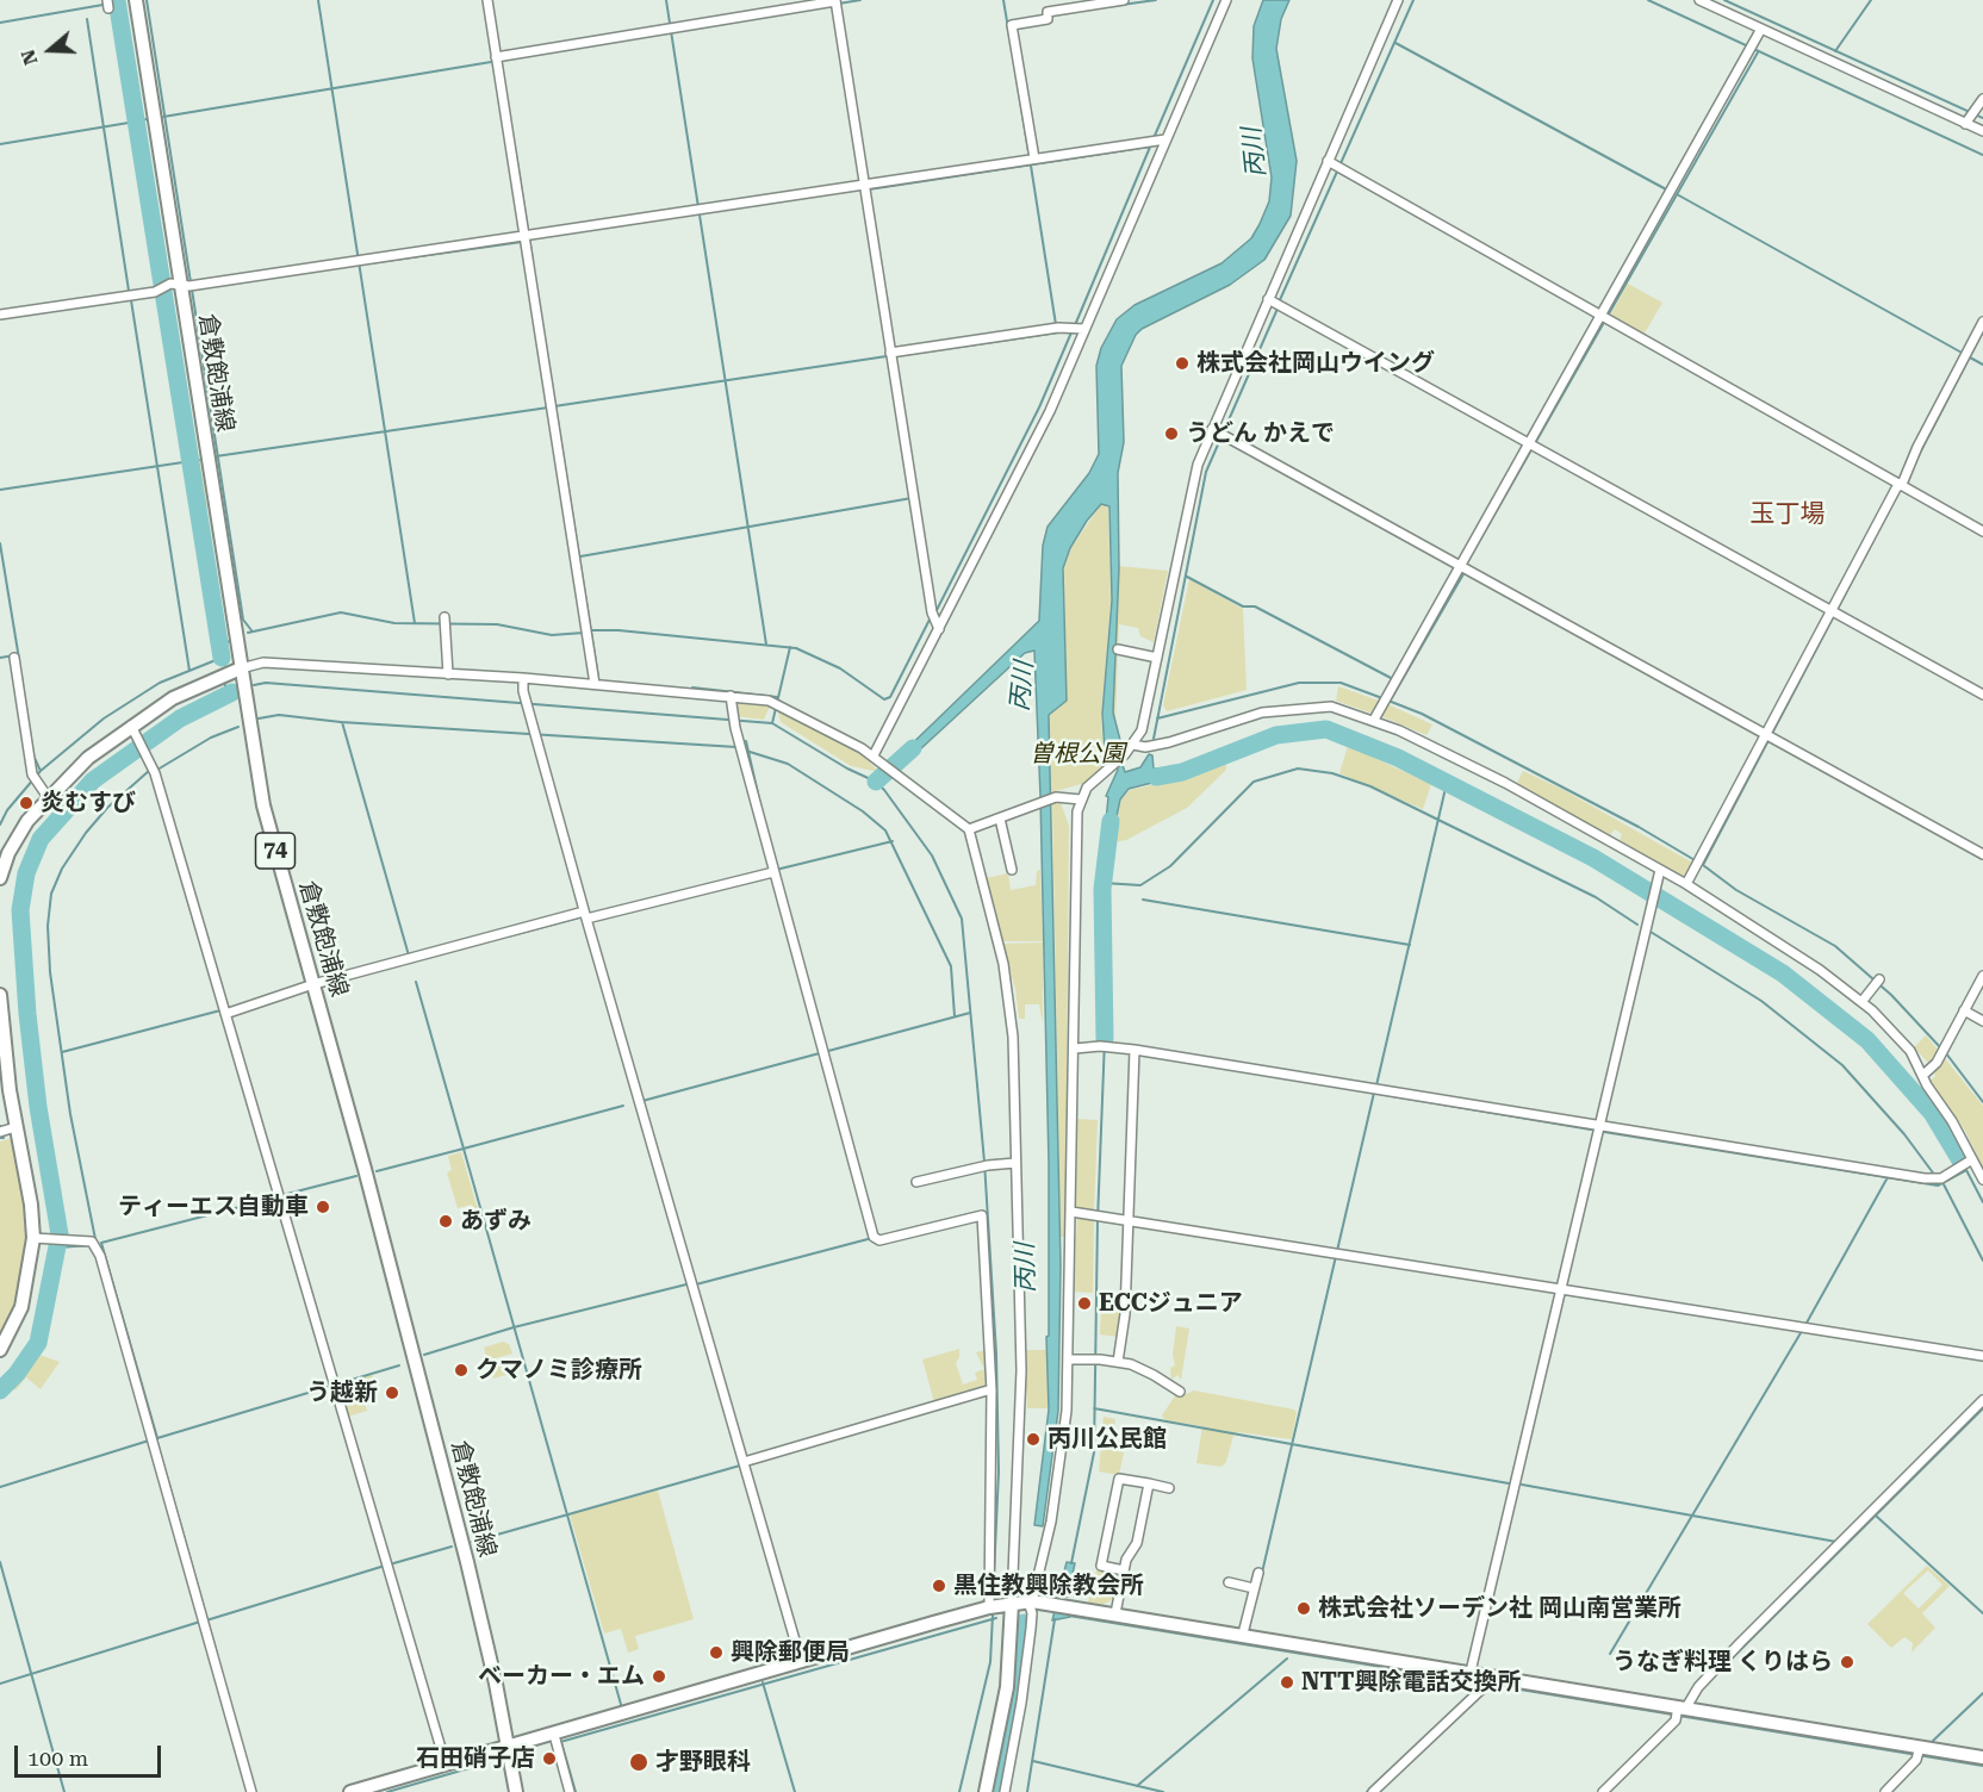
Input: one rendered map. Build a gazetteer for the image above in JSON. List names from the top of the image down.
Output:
{
  "streets": {
    "street": ["倉敷飽浦線", "74"]
  },
  "districts": ["玉丁場"],
  "water": ["丙川"],
  "parks": ["曽根公園"],
  "places": [
    "株式会社岡山ウイング",
    "うどん かえで",
    "炎むすび",
    "ティーエス自動車",
    "あずみ",
    "ECCジュニア",
    "クマノミ診療所",
    "う越新",
    "丙川公民館",
    "黒住教興除教会所",
    "株式会社ソーデン社 岡山南営業所",
    "興除郵便局",
    "うなぎ料理 くりはら",
    "ベーカー・エム",
    "NTT興除電話交換所",
    "石田硝子店",
    "才野眼科"
  ],
  "scale_bar": "100 m",
  "north": "left"
}
